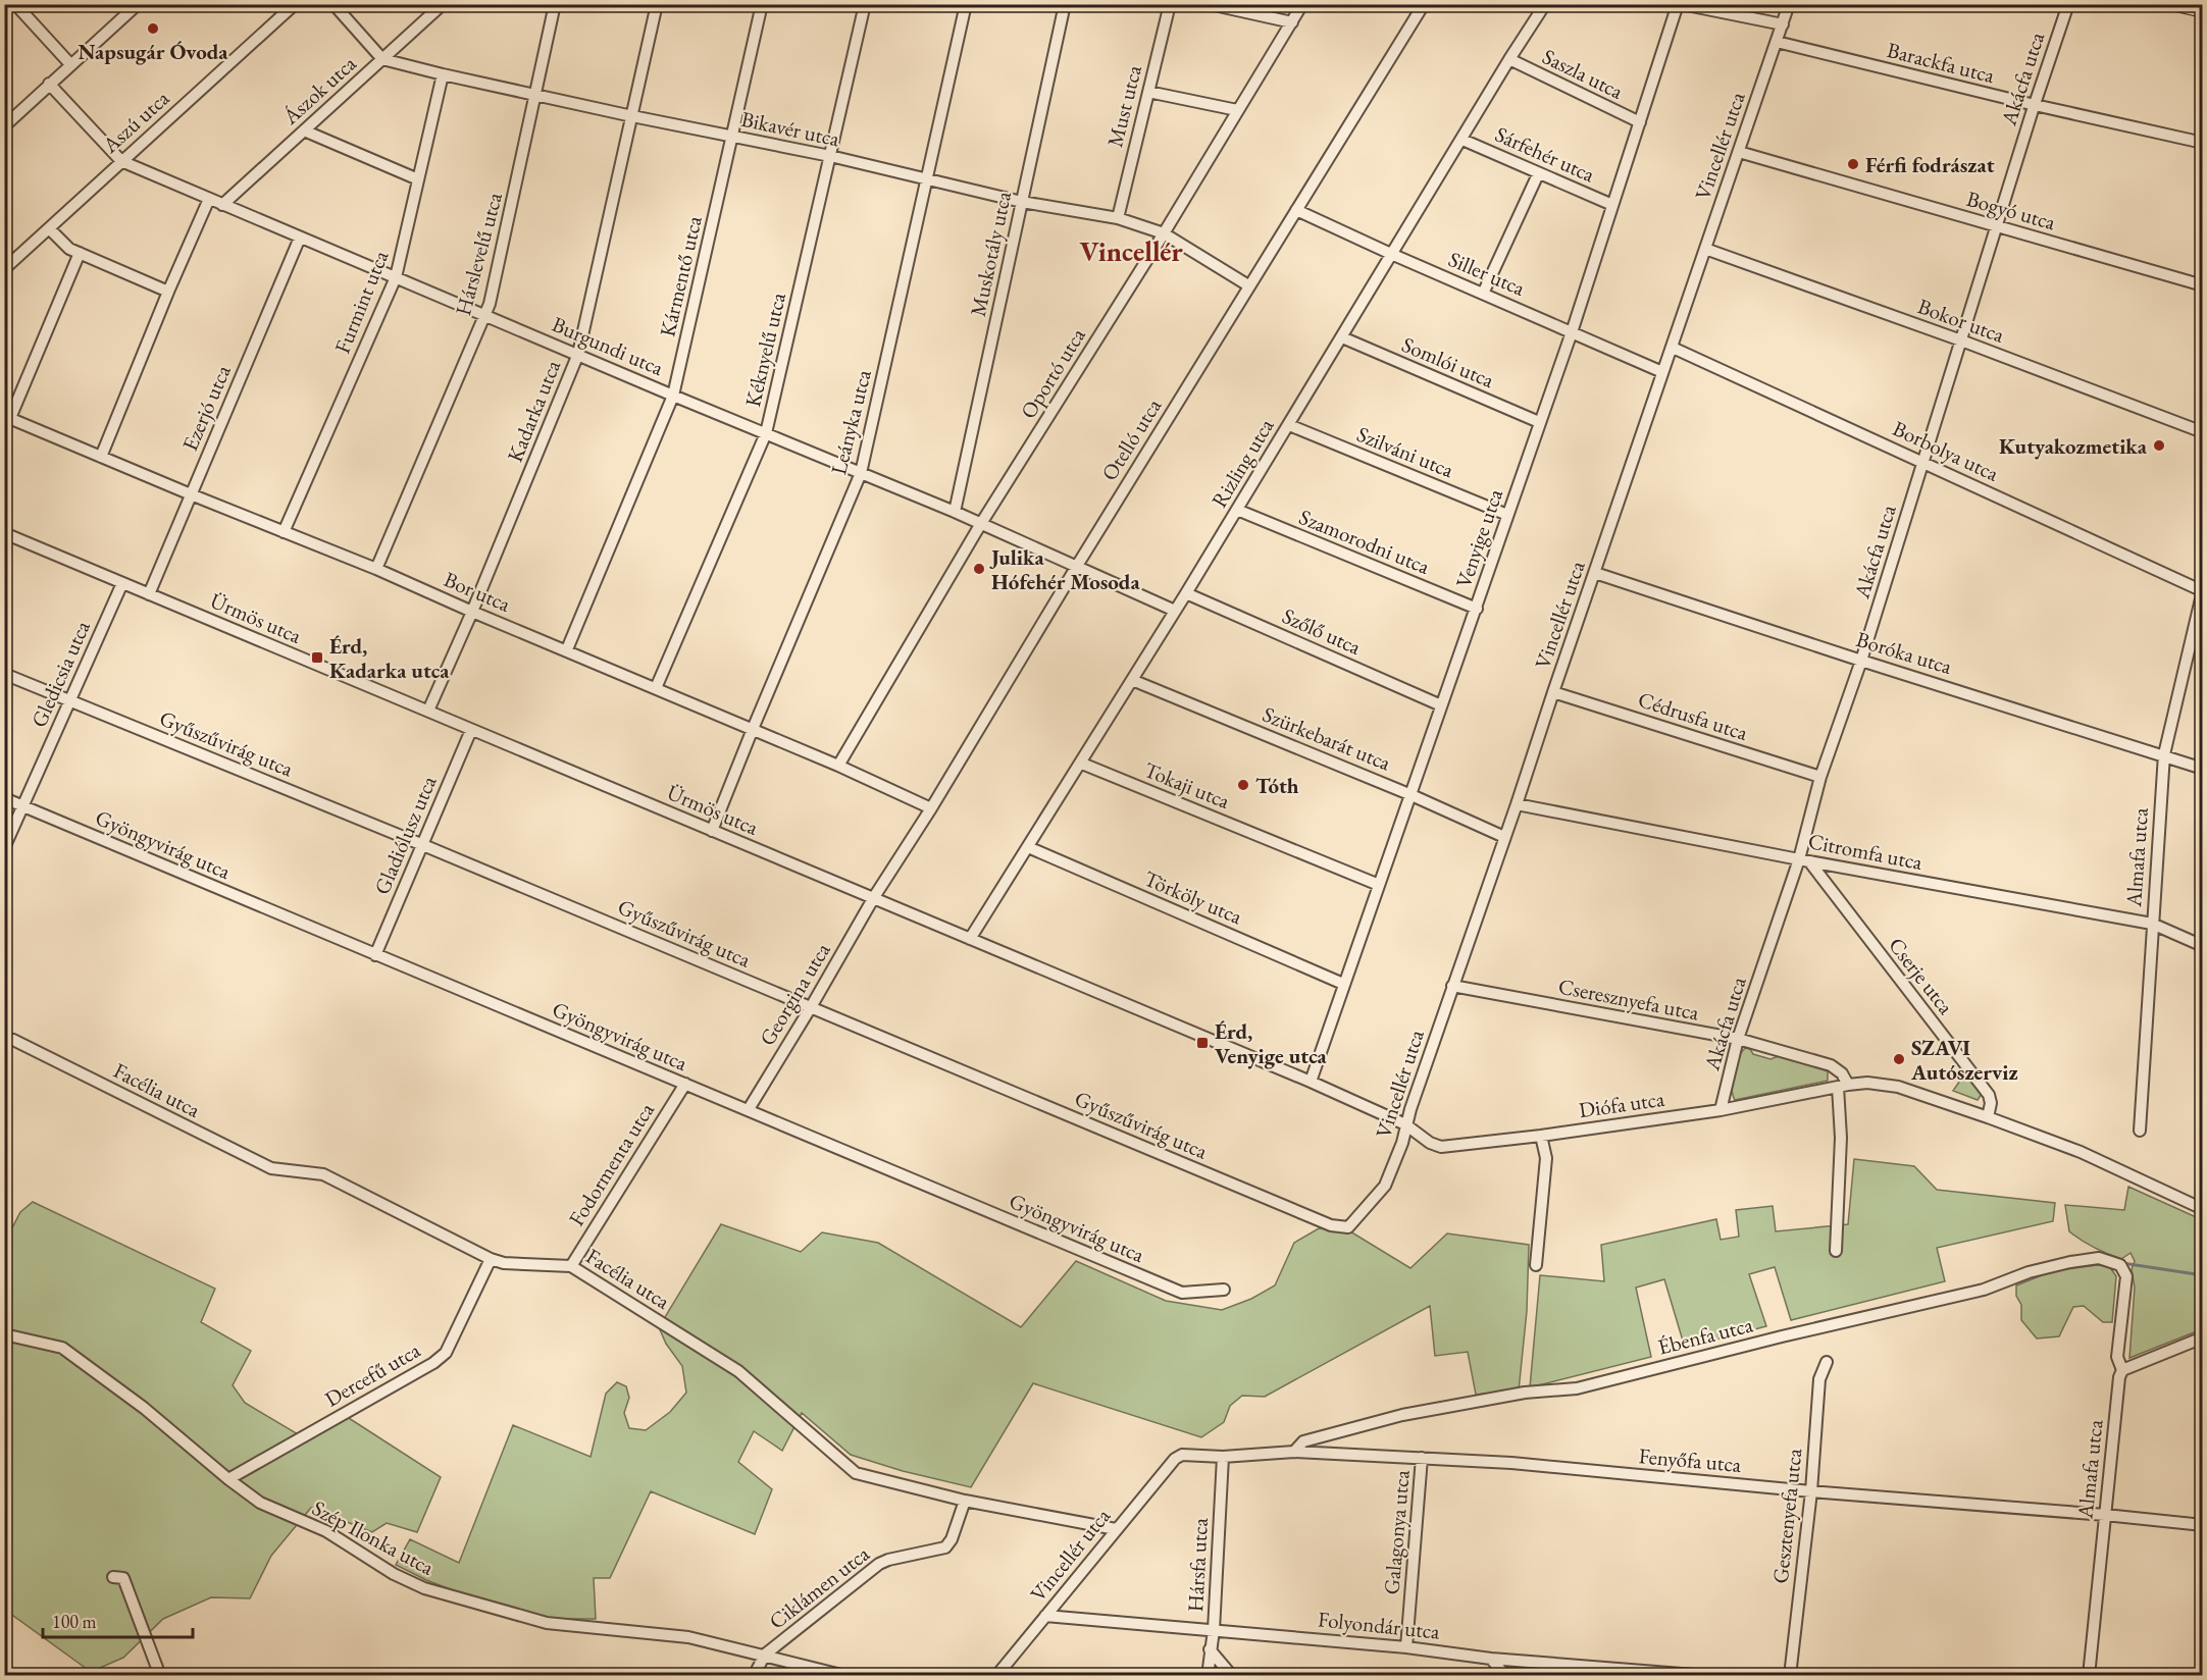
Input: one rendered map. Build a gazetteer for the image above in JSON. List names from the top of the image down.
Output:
{
  "streets": {
    "street": [
      "Barackfa utca",
      "Saszla utca",
      "Akácfa utca",
      "Ászok utca",
      "Must utca",
      "Aszú utca",
      "Bikavér utca",
      "Vincellér utca",
      "Sárfehér utca",
      "Bogyó utca",
      "Hárslevelű utca",
      "Muskotály utca",
      "Siller utca",
      "Kármentő utca",
      "Furmint utca",
      "Bokor utca",
      "Burgundi utca",
      "Kéknyelű utca",
      "Somlói utca",
      "Oportó utca",
      "Ezerjó utca",
      "Kadarka utca",
      "Leányka utca",
      "Otelló utca",
      "Borbolya utca",
      "Szilváni utca",
      "Rizling utca",
      "Venyige utca",
      "Szamorodni utca",
      "Bor utca",
      "Ürmös utca",
      "Szőlő utca",
      "Boróka utca",
      "Gledicsia utca",
      "Cédrusfa utca",
      "Szürkebarát utca",
      "Gyűszűvirág utca",
      "Tokaji utca",
      "Gladiólusz utca",
      "Gyöngyvirág utca",
      "Citromfa utca",
      "Almafa utca",
      "Törköly utca",
      "Cserje utca",
      "Georgina utca",
      "Cseresznyefa utca",
      "Facélia utca",
      "Diófa utca",
      "Fodormenta utca",
      "Ébenfa utca",
      "Dercefű utca",
      "Fenyőfa utca",
      "Gesztenyefa utca",
      "Galagonya utca",
      "Szép Ilonka utca",
      "Hársfa utca",
      "Ciklámen utca",
      "Folyondár utca"
    ]
  },
  "crossings": [
    ["Barackfa utca", "Akácfa utca"],
    ["Barackfa utca", "Vincellér utca"],
    ["Saszla utca", "Rizling utca"],
    ["Saszla utca", "Venyige utca"],
    ["Akácfa utca", "Bogyó utca"],
    ["Akácfa utca", "Bokor utca"],
    ["Akácfa utca", "Borbolya utca"],
    ["Akácfa utca", "Boróka utca"],
    ["Akácfa utca", "Cédrusfa utca"],
    ["Akácfa utca", "Citromfa utca"],
    ["Akácfa utca", "Cserje utca"],
    ["Akácfa utca", "Cseresznyefa utca"],
    ["Akácfa utca", "Diófa utca"],
    ["Ászok utca", "Bikavér utca"],
    ["Ászok utca", "Burgundi utca"],
    ["Must utca", "Bikavér utca"],
    ["Aszú utca", "Burgundi utca"],
    ["Bikavér utca", "Hárslevelű utca"],
    ["Bikavér utca", "Muskotály utca"],
    ["Bikavér utca", "Kármentő utca"],
    ["Bikavér utca", "Furmint utca"],
    ["Bikavér utca", "Kéknyelű utca"],
    ["Bikavér utca", "Oportó utca"],
    ["Bikavér utca", "Kadarka utca"],
    ["Bikavér utca", "Leányka utca"],
    ["Bikavér utca", "Otelló utca"],
    ["Vincellér utca", "Bogyó utca"],
    ["Vincellér utca", "Siller utca"],
    ["Vincellér utca", "Bokor utca"],
    ["Vincellér utca", "Borbolya utca"],
    ["Vincellér utca", "Ürmös utca"],
    ["Vincellér utca", "Boróka utca"],
    ["Vincellér utca", "Cédrusfa utca"],
    ["Vincellér utca", "Szürkebarát utca"],
    ["Vincellér utca", "Gyűszűvirág utca"],
    ["Vincellér utca", "Citromfa utca"],
    ["Vincellér utca", "Cseresznyefa utca"],
    ["Vincellér utca", "Facélia utca"],
    ["Vincellér utca", "Diófa utca"],
    ["Vincellér utca", "Fenyőfa utca"],
    ["Vincellér utca", "Folyondár utca"],
    ["Sárfehér utca", "Rizling utca"],
    ["Sárfehér utca", "Venyige utca"],
    ["Hárslevelű utca", "Burgundi utca"],
    ["Hárslevelű utca", "Bor utca"],
    ["Muskotály utca", "Burgundi utca"],
    ["Siller utca", "Otelló utca"],
    ["Siller utca", "Rizling utca"],
    ["Siller utca", "Venyige utca"],
    ["Kármentő utca", "Burgundi utca"],
    ["Kármentő utca", "Bor utca"],
    ["Furmint utca", "Burgundi utca"],
    ["Furmint utca", "Bor utca"],
    ["Burgundi utca", "Kéknyelű utca"],
    ["Burgundi utca", "Oportó utca"],
    ["Burgundi utca", "Ezerjó utca"],
    ["Burgundi utca", "Kadarka utca"],
    ["Burgundi utca", "Leányka utca"],
    ["Burgundi utca", "Otelló utca"],
    ["Burgundi utca", "Rizling utca"],
    ["Kéknyelű utca", "Bor utca"],
    ["Somlói utca", "Rizling utca"],
    ["Somlói utca", "Venyige utca"],
    ["Oportó utca", "Bor utca"],
    ["Ezerjó utca", "Bor utca"],
    ["Ezerjó utca", "Ürmös utca"],
    ["Kadarka utca", "Bor utca"],
    ["Kadarka utca", "Ürmös utca"],
    ["Leányka utca", "Bor utca"],
    ["Leányka utca", "Ürmös utca"],
    ["Otelló utca", "Bor utca"],
    ["Otelló utca", "Ürmös utca"],
    ["Otelló utca", "Georgina utca"],
    ["Borbolya utca", "Almafa utca"],
    ["Szilváni utca", "Rizling utca"],
    ["Szilváni utca", "Venyige utca"],
    ["Rizling utca", "Szamorodni utca"],
    ["Rizling utca", "Ürmös utca"],
    ["Rizling utca", "Szőlő utca"],
    ["Rizling utca", "Szürkebarát utca"],
    ["Rizling utca", "Tokaji utca"],
    ["Rizling utca", "Törköly utca"],
    ["Venyige utca", "Szamorodni utca"],
    ["Venyige utca", "Ürmös utca"],
    ["Venyige utca", "Szőlő utca"],
    ["Venyige utca", "Szürkebarát utca"],
    ["Venyige utca", "Tokaji utca"],
    ["Venyige utca", "Törköly utca"],
    ["Ürmös utca", "Gledicsia utca"],
    ["Ürmös utca", "Gladiólusz utca"],
    ["Ürmös utca", "Georgina utca"],
    ["Ürmös utca", "Diófa utca"],
    ["Boróka utca", "Almafa utca"],
    ["Gledicsia utca", "Gyűszűvirág utca"],
    ["Gledicsia utca", "Gyöngyvirág utca"],
    ["Gyűszűvirág utca", "Gladiólusz utca"],
    ["Gyűszűvirág utca", "Georgina utca"],
    ["Gladiólusz utca", "Gyöngyvirág utca"],
    ["Gyöngyvirág utca", "Georgina utca"],
    ["Gyöngyvirág utca", "Fodormenta utca"],
    ["Citromfa utca", "Almafa utca"],
    ["Citromfa utca", "Cserje utca"],
    ["Almafa utca", "Ébenfa utca"],
    ["Almafa utca", "Fenyőfa utca"],
    ["Cseresznyefa utca", "Diófa utca"],
    ["Facélia utca", "Fodormenta utca"],
    ["Facélia utca", "Dercefű utca"],
    ["Facélia utca", "Ciklámen utca"],
    ["Ébenfa utca", "Fenyőfa utca"],
    ["Dercefű utca", "Szép Ilonka utca"],
    ["Fenyőfa utca", "Gesztenyefa utca"],
    ["Fenyőfa utca", "Galagonya utca"],
    ["Fenyőfa utca", "Hársfa utca"],
    ["Galagonya utca", "Folyondár utca"],
    ["Szép Ilonka utca", "Ciklámen utca"],
    ["Hársfa utca", "Folyondár utca"]
  ],
  "districts": ["Vincellér"],
  "places": {
    "other": [
      "Napsugár Óvoda",
      "Férfi fodrászat",
      "Kutyakozmetika",
      "Julika Hófehér Mosoda",
      "Tóth",
      "SZAVI Autószerviz"
    ],
    "transit": ["Érd, Kadarka utca", "Érd, Venyige utca"]
  },
  "scale_bar": "100 m"
}
